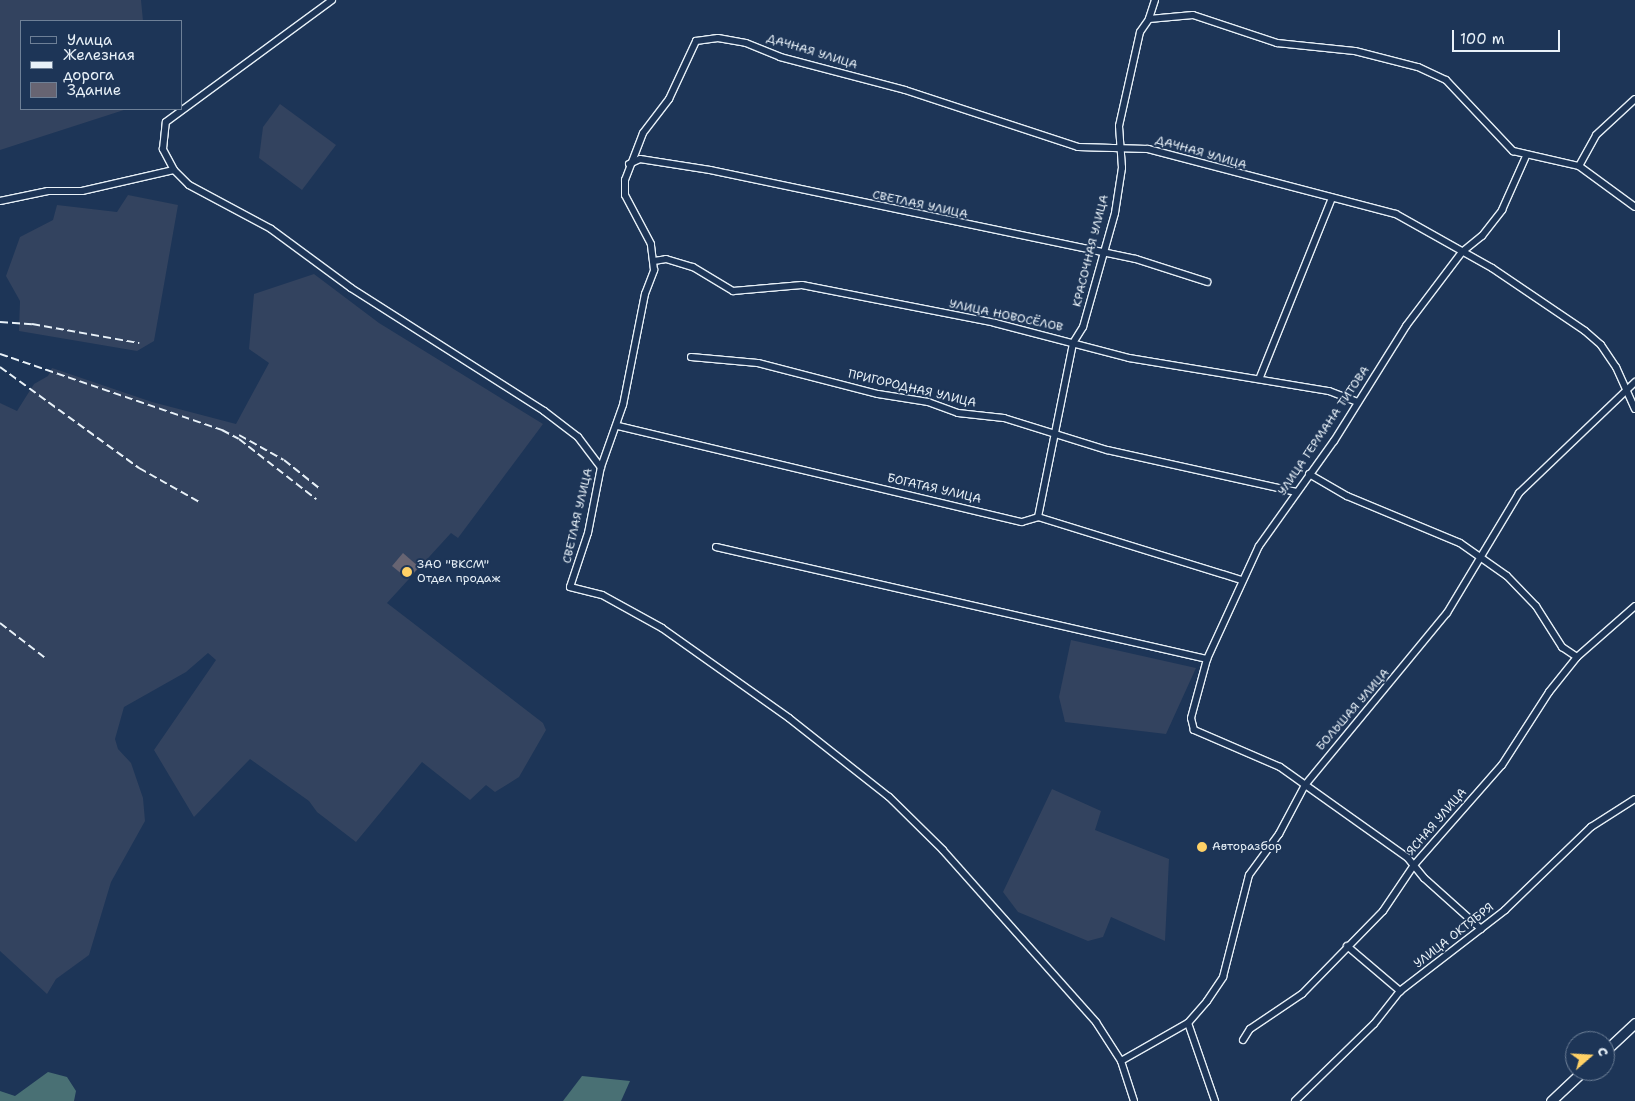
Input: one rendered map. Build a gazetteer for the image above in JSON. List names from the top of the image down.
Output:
{
  "streets": {
    "street": [
      "ДАЧНАЯ УЛИЦА",
      "СВЕТЛАЯ УЛИЦА",
      "КРАСОЧНАЯ УЛИЦА",
      "УЛИЦА НОВОСЁЛОВ",
      "ПРИГОРОДНАЯ УЛИЦА",
      "УЛИЦА ГЕРМАНА ТИТОВА",
      "БОГАТАЯ УЛИЦА",
      "БОЛЬШАЯ УЛИЦА",
      "ЯСНАЯ УЛИЦА",
      "УЛИЦА ОКТЯБРЯ"
    ]
  },
  "crossings": [
    ["ДАЧНАЯ УЛИЦА", "СВЕТЛАЯ УЛИЦА"],
    ["ДАЧНАЯ УЛИЦА", "КРАСОЧНАЯ УЛИЦА"],
    ["ДАЧНАЯ УЛИЦА", "УЛИЦА ГЕРМАНА ТИТОВА"],
    ["ДАЧНАЯ УЛИЦА", "БОЛЬШАЯ УЛИЦА"],
    ["СВЕТЛАЯ УЛИЦА", "КРАСОЧНАЯ УЛИЦА"],
    ["СВЕТЛАЯ УЛИЦА", "УЛИЦА НОВОСЁЛОВ"],
    ["СВЕТЛАЯ УЛИЦА", "БОГАТАЯ УЛИЦА"],
    ["СВЕТЛАЯ УЛИЦА", "БОЛЬШАЯ УЛИЦА"],
    ["КРАСОЧНАЯ УЛИЦА", "УЛИЦА НОВОСЁЛОВ"],
    ["КРАСОЧНАЯ УЛИЦА", "ПРИГОРОДНАЯ УЛИЦА"],
    ["КРАСОЧНАЯ УЛИЦА", "БОГАТАЯ УЛИЦА"],
    ["УЛИЦА НОВОСЁЛОВ", "УЛИЦА ГЕРМАНА ТИТОВА"],
    ["ПРИГОРОДНАЯ УЛИЦА", "УЛИЦА ГЕРМАНА ТИТОВА"],
    ["УЛИЦА ГЕРМАНА ТИТОВА", "БОГАТАЯ УЛИЦА"],
    ["УЛИЦА ГЕРМАНА ТИТОВА", "БОЛЬШАЯ УЛИЦА"]
  ],
  "places": ["ЗАО \"ВКСМ\" Отдел продаж", "Авторазбор"],
  "legend": ["Улица", "Железная дорога", "Здание"],
  "scale_bar": "100 m",
  "north": "right"
}
